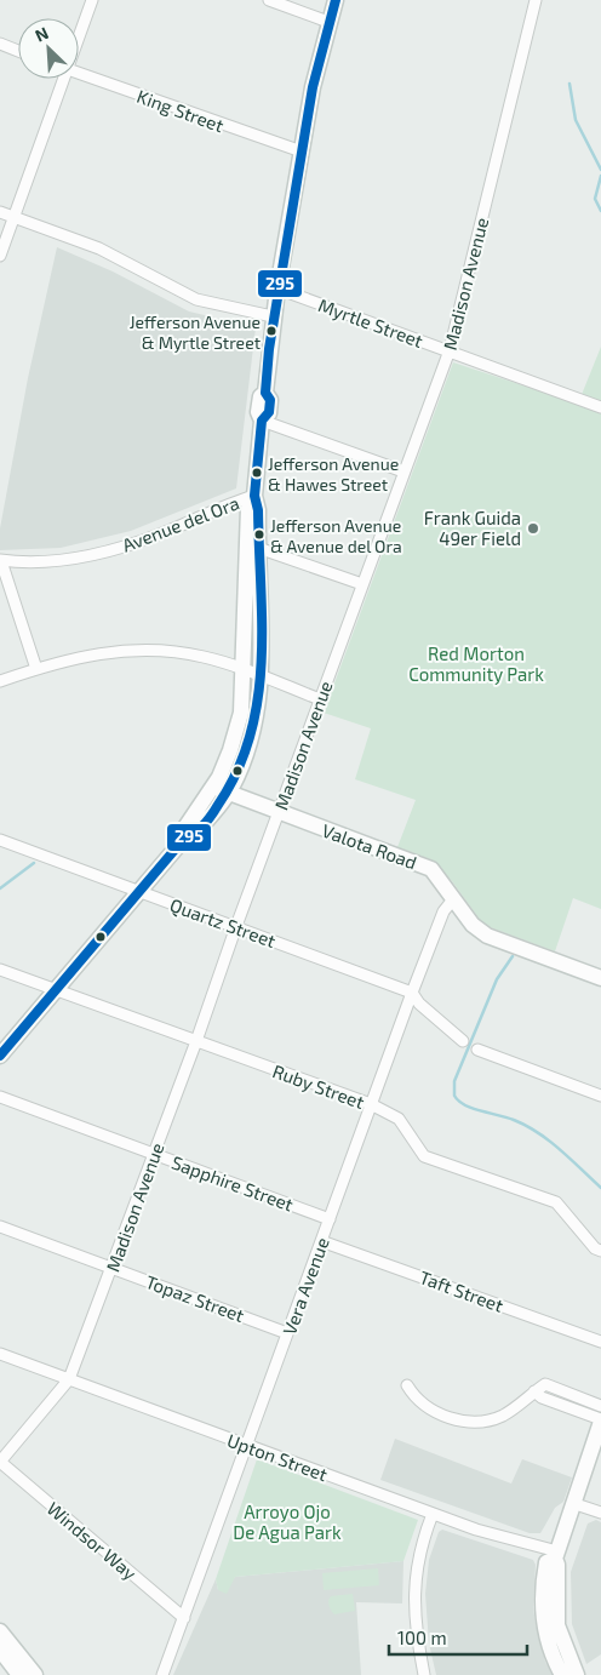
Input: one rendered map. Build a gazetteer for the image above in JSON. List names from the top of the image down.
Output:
{
  "streets": {
    "main road": ["Valota Road"],
    "street": [
      "King Street",
      "Madison Avenue",
      "Myrtle Street",
      "Avenue del Ora",
      "Quartz Street",
      "Ruby Street",
      "Sapphire Street",
      "Vera Avenue",
      "Taft Street",
      "Topaz Street",
      "Upton Street",
      "Windsor Way"
    ]
  },
  "crossings": [
    ["Madison Avenue", "Myrtle Street"],
    ["Madison Avenue", "Valota Road"],
    ["Madison Avenue", "Quartz Street"],
    ["Madison Avenue", "Ruby Street"],
    ["Madison Avenue", "Sapphire Street"],
    ["Madison Avenue", "Topaz Street"],
    ["Madison Avenue", "Upton Street"],
    ["Madison Avenue", "Windsor Way"],
    ["Valota Road", "Vera Avenue"],
    ["Quartz Street", "Vera Avenue"],
    ["Ruby Street", "Vera Avenue"],
    ["Sapphire Street", "Vera Avenue"],
    ["Vera Avenue", "Taft Street"],
    ["Vera Avenue", "Topaz Street"],
    ["Vera Avenue", "Upton Street"],
    ["Vera Avenue", "Windsor Way"]
  ],
  "parks": ["Red Morton Community Park", "Arroyo Ojo De Agua Park"],
  "places": [
    "Jefferson Avenue & Myrtle Street",
    "Jefferson Avenue & Hawes Street",
    "Frank Guida 49er Field",
    "Jefferson Avenue & Avenue del Ora"
  ],
  "lines": ["transit line 295"],
  "scale_bar": "100 m",
  "north": "top left"
}
